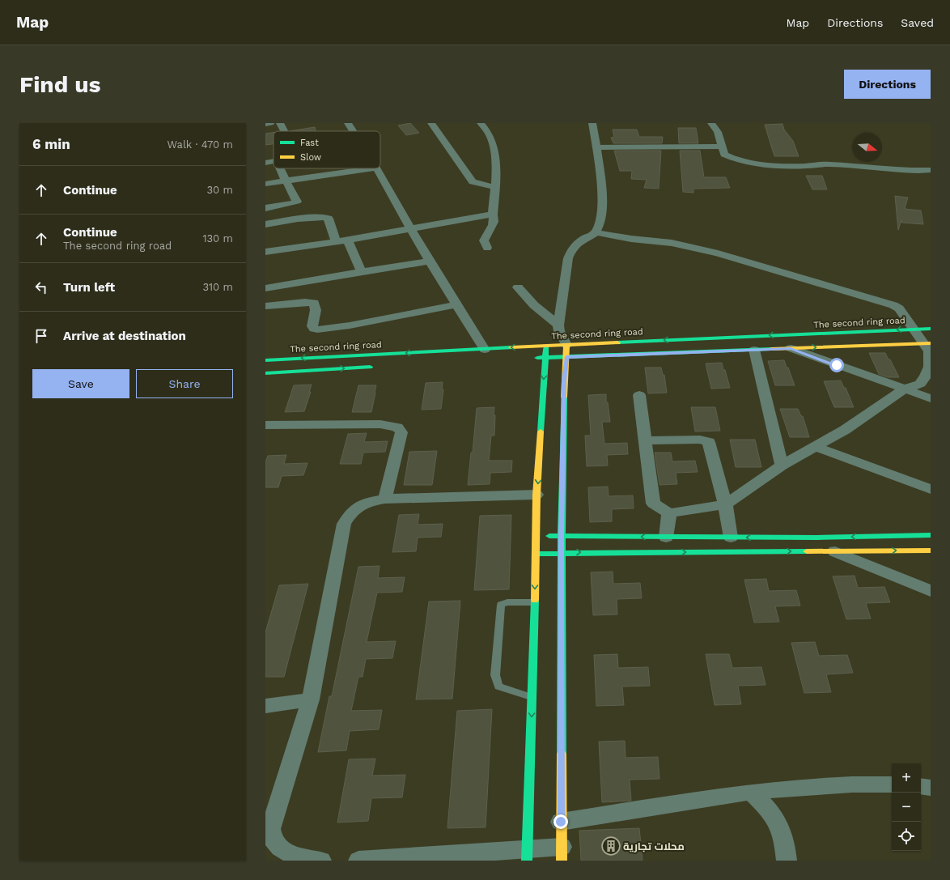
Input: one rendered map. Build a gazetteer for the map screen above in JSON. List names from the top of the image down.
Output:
{
  "streets": {
    "main road": ["The second ring road"]
  },
  "places": {
    "building": ["محلات تجارية"]
  },
  "legend": ["Fast", "Slow"],
  "north": "right",
  "page": {
    "header": "Map",
    "nav": ["Map", "Directions", "Saved"],
    "buttons": [
      "Directions",
      ["Save", "Share"]
    ],
    "title": "Find us",
    "heading": ["6 min", "Walk · 470 m"],
    "list": [
      ["Continue", "30 m"],
      ["Continue", "The second ring road", "130 m"],
      ["Turn left", "310 m"],
      "Arrive at destination"
    ],
    "map_buttons": ["+", "−"]
  }
}
